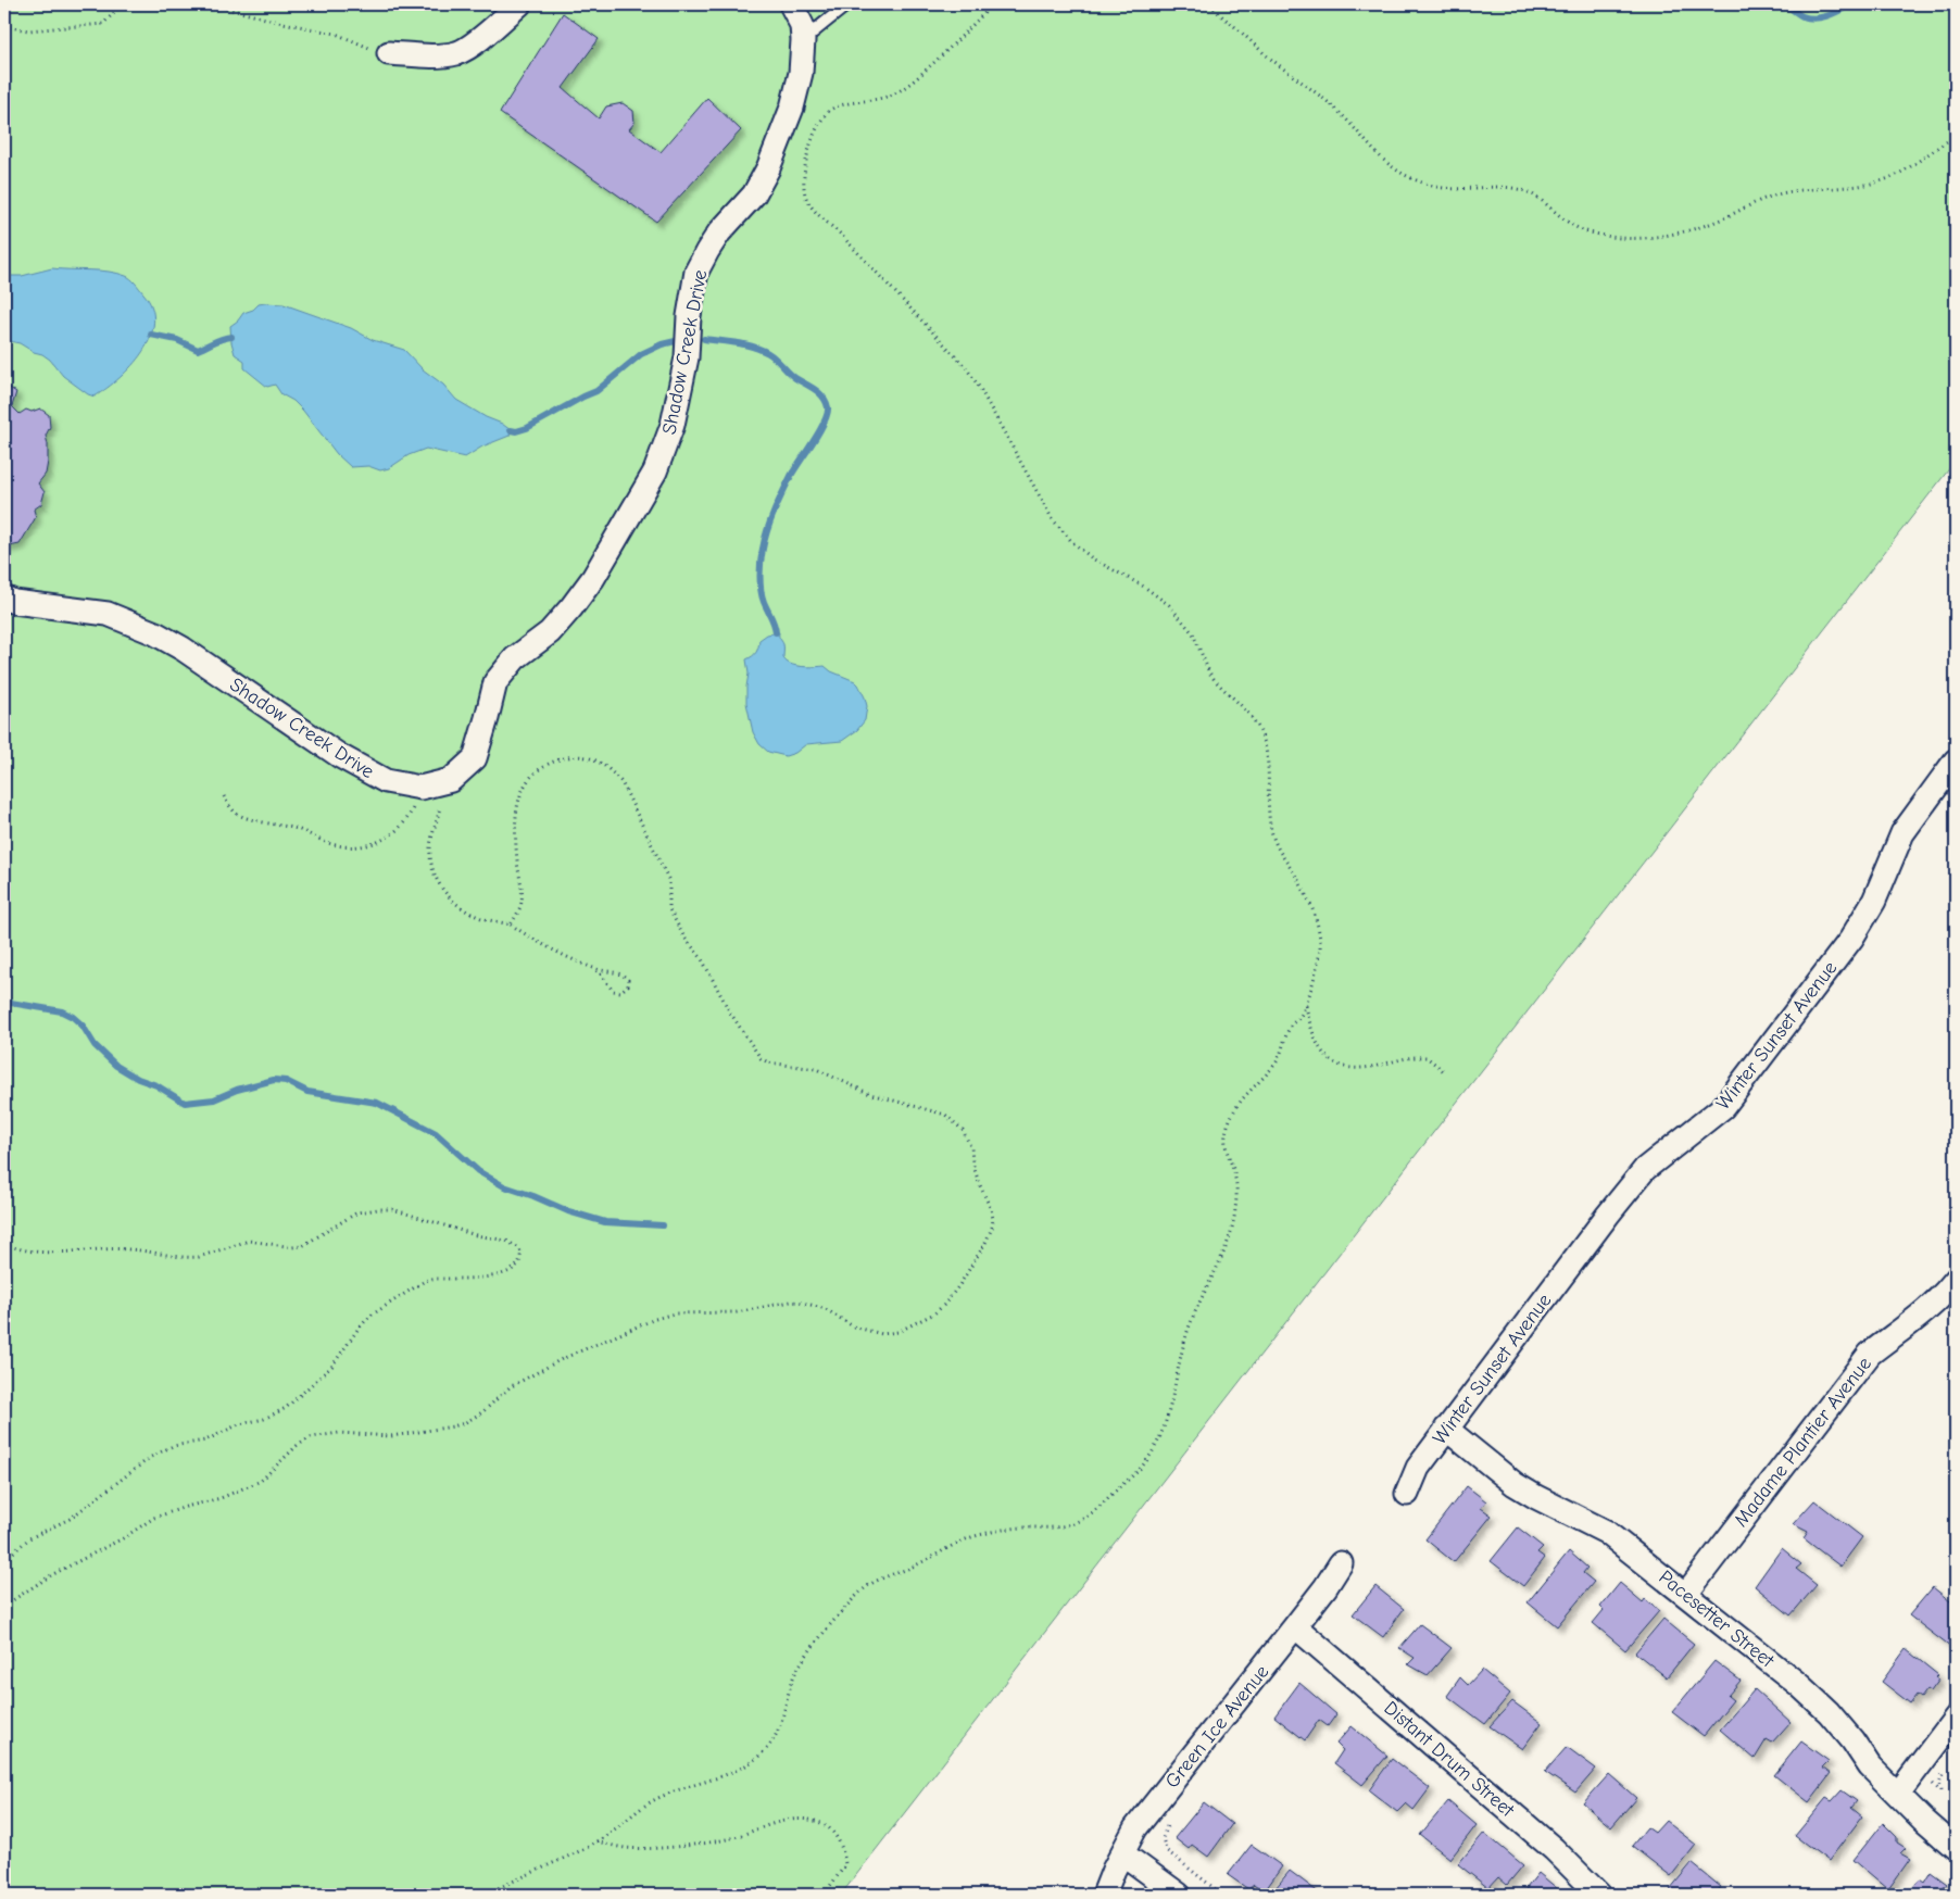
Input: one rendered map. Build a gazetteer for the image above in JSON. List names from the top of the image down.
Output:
{
  "streets": {
    "street": [
      "Shadow Creek Drive",
      "Winter Sunset Avenue",
      "Madame Plantier Avenue",
      "Pacesetter Street",
      "Green Ice Avenue",
      "Distant Drum Street"
    ]
  },
  "crossings": [
    ["Winter Sunset Avenue", "Pacesetter Street"],
    ["Madame Plantier Avenue", "Pacesetter Street"],
    ["Green Ice Avenue", "Distant Drum Street"]
  ]
}
